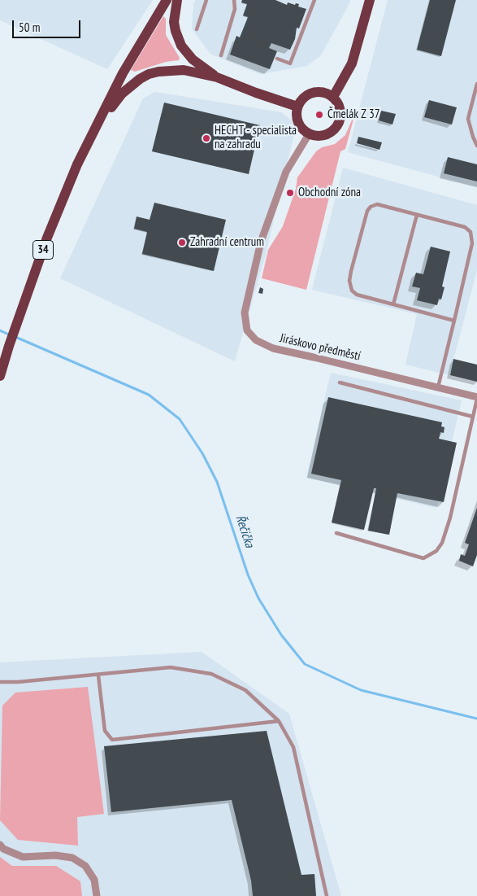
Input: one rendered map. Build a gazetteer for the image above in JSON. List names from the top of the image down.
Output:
{
  "streets": {
    "main road": ["34"],
    "street": ["Jiráskovo předměstí"]
  },
  "water": ["Řečička"],
  "places": [
    "Čmelák Z 37",
    "HECHT - specialista na zahradu",
    "Obchodní zóna",
    "Zahradní centrum"
  ],
  "scale_bar": "50 m"
}
